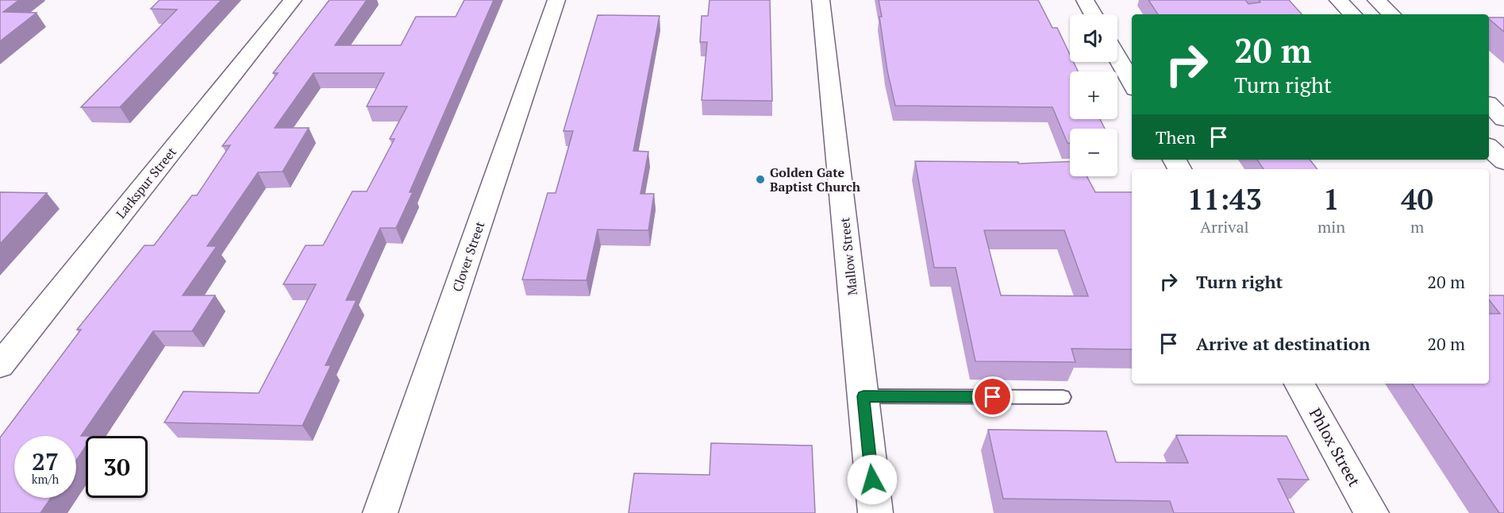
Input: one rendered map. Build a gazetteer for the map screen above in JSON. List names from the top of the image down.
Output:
{
  "streets": {
    "street": [
      "Larkspur Street",
      "Clover Street",
      "Mallow Street",
      "Phlox Street"
    ]
  },
  "places": ["Golden Gate Baptist Church"],
  "page": {
    "map_buttons": ["+", "−"],
    "turn": ["20 m", "Turn right"],
    "then": "Then",
    "eta": [
      "11:43",
      "Arrival",
      "1",
      "min",
      "40",
      "m"
    ],
    "list": [
      {
        "name": "Turn right",
        "value": "20 m"
      },
      {
        "name": "Arrive at destination",
        "value": "20 m"
      }
    ],
    "speed": "27 km/h",
    "limit": "30"
  }
}
